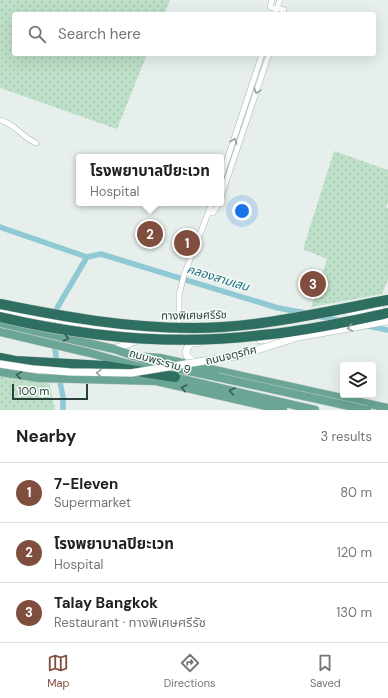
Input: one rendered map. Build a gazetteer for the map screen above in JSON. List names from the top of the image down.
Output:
{
  "streets": {
    "highway": ["ทางพิเศษศรีรัช"],
    "main road": ["ถนนจตุรทิศ", "ถนนพระราม 9"]
  },
  "water": ["คลองสามเสน"],
  "scale_bar": "100 m",
  "page": {
    "search": "Search here",
    "popup": ["โรงพยาบาลปิยะเวท", "Hospital"],
    "pins": ["2", "1", "3"],
    "scale": "100 m",
    "heading": ["Nearby", "3 results"],
    "list": [
      {
        "mark": "1",
        "name": "7-Eleven",
        "note": "Supermarket",
        "value": "80 m"
      },
      {
        "mark": "2",
        "name": "โรงพยาบาลปิยะเวท",
        "note": "Hospital",
        "value": "120 m"
      },
      {
        "mark": "3",
        "name": "Talay Bangkok",
        "note": "Restaurant · ทางพิเศษศรีรัช",
        "value": "130 m"
      }
    ],
    "nav": ["Map", "Directions", "Saved"]
  }
}
